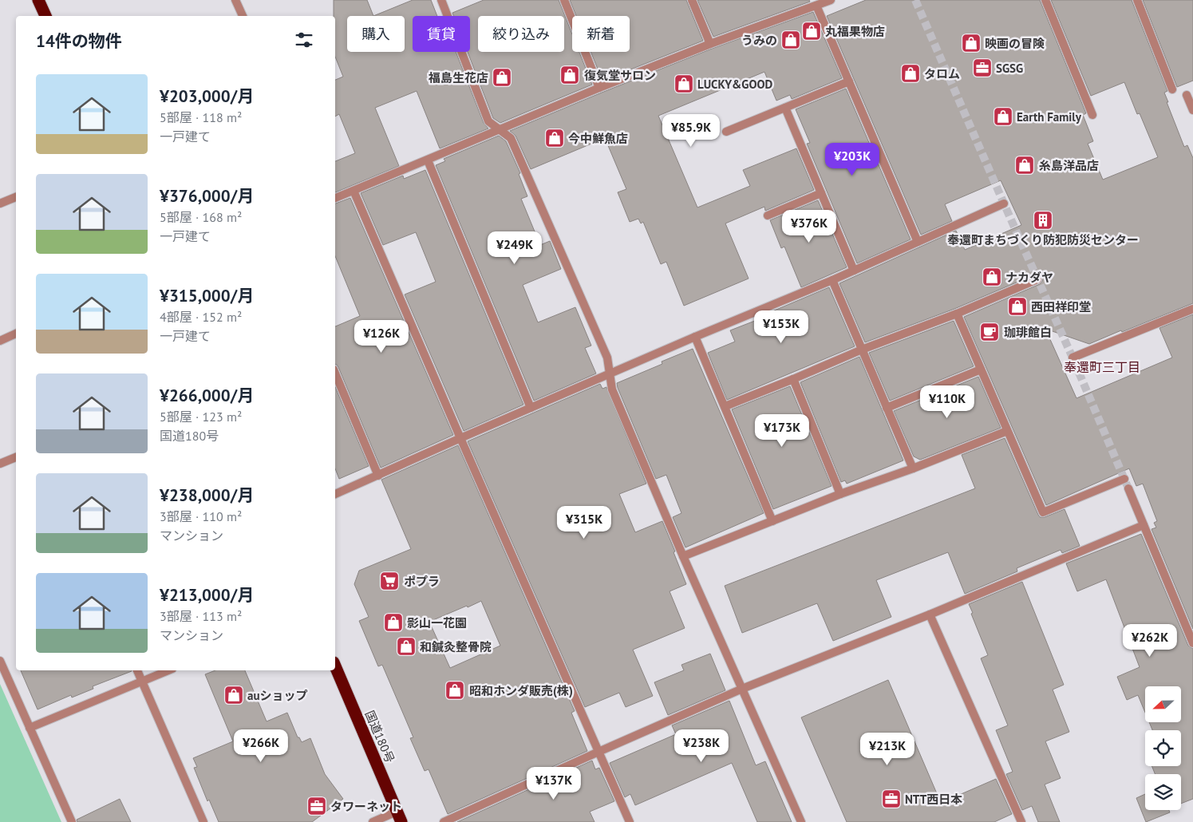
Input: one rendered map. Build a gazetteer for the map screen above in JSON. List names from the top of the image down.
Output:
{
  "streets": {
    "highway": ["国道180号"]
  },
  "districts": ["奉還町三丁目"],
  "places": {
    "shop": [
      "丸福果物店",
      "うみの",
      "映画の冒険",
      "タロム",
      "復気堂サロン",
      "福島生花店",
      "LUCKY&GOOD",
      "Earth Family",
      "今中鮮魚店",
      "糸島洋品店",
      "ナカダヤ",
      "西田祥印堂",
      "影山一花園",
      "和鍼灸整骨院",
      "昭和ホンダ販売(株)",
      "auショップ"
    ],
    "office": ["SGSG", "NTT西日本", "タワーネット"],
    "building": ["奉還町まちづくり防犯防災センター"],
    "cafe": ["珈琲館白"],
    "supermarket": ["ポプラ"]
  },
  "north": "left",
  "page": {
    "chip": [
      "購入",
      "賃貸",
      "絞り込み",
      "新着"
    ],
    "heading": "14件の物件",
    "list": [
      {
        "name": "¥203,000/月",
        "note": "5部屋 · 118 m² · 一戸建て"
      },
      {
        "name": "¥376,000/月",
        "note": "5部屋 · 168 m² · 一戸建て"
      },
      {
        "name": "¥315,000/月",
        "note": "4部屋 · 152 m² · 一戸建て"
      },
      {
        "name": "¥266,000/月",
        "note": "5部屋 · 123 m² · 国道180号"
      },
      {
        "name": "¥238,000/月",
        "note": "3部屋 · 110 m² · マンション"
      },
      {
        "name": "¥213,000/月",
        "note": "3部屋 · 113 m² · マンション"
      }
    ],
    "price": [
      "¥85.9K",
      "¥203K",
      "¥376K",
      "¥249K",
      "¥153K",
      "¥126K",
      "¥110K",
      "¥173K",
      "¥315K",
      "¥262K",
      "¥266K",
      "¥238K",
      "¥213K",
      "¥137K"
    ]
  }
}
